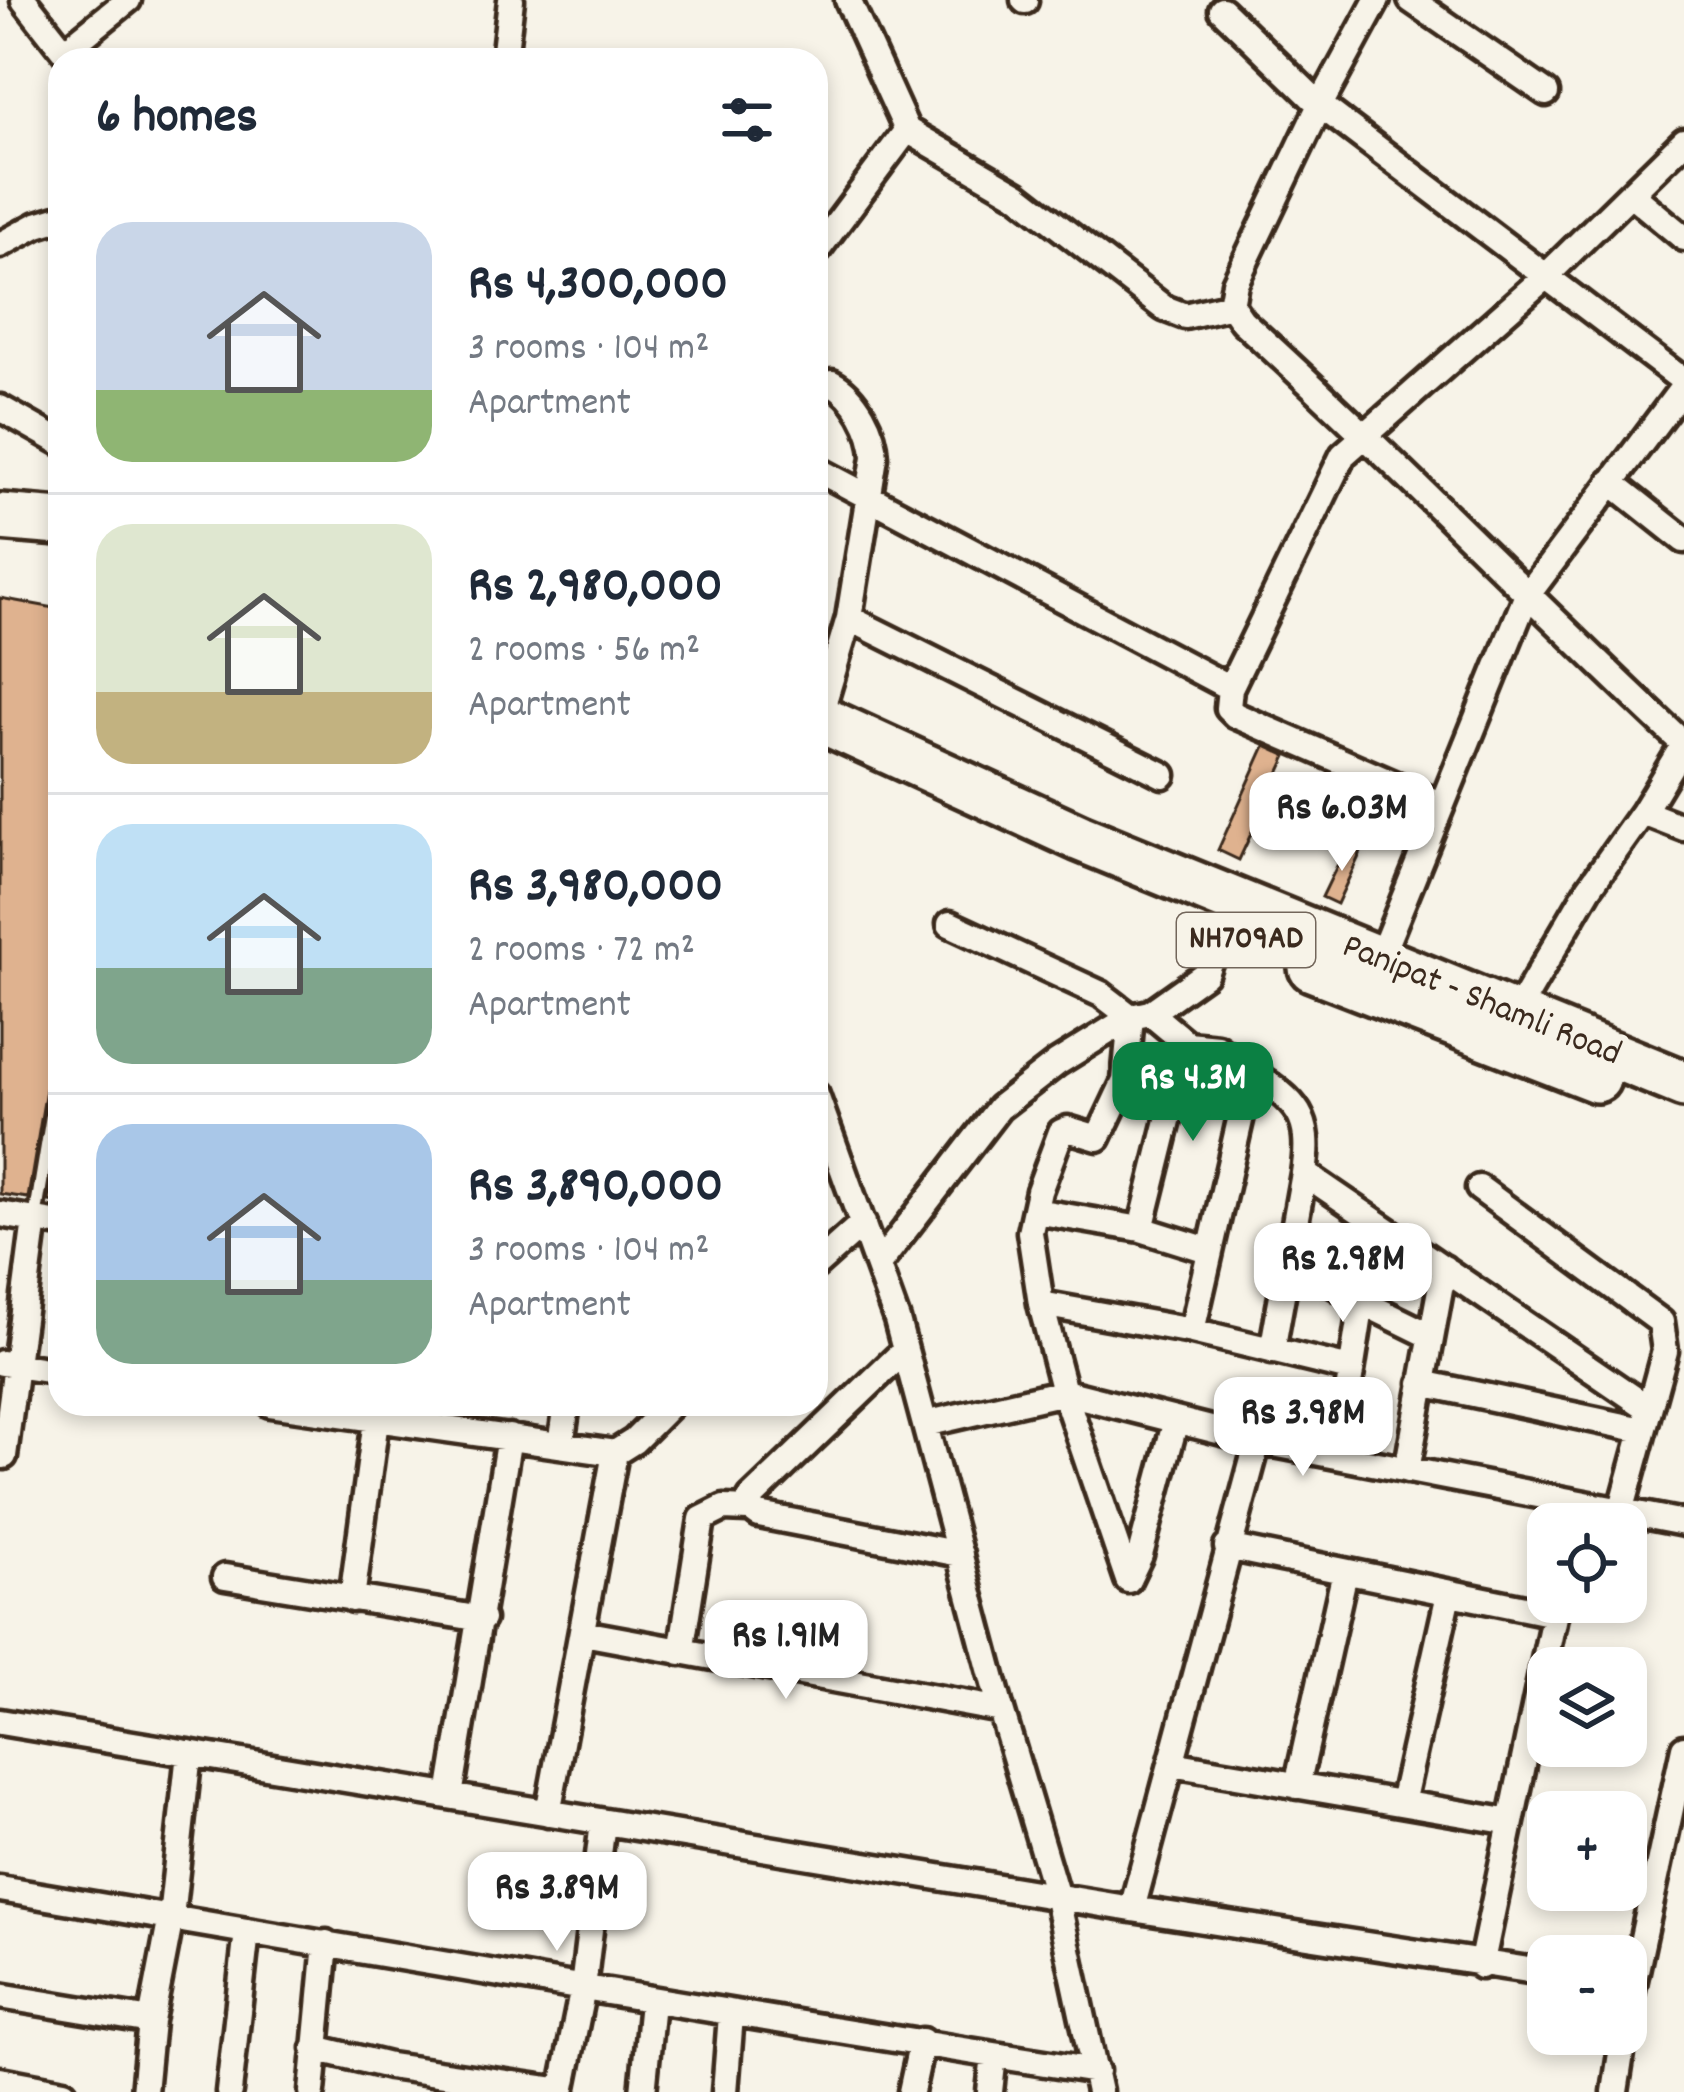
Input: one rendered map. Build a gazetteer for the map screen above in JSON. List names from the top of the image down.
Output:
{
  "streets": {
    "highway": ["NH709AD", "Panipat - Shamli Road"]
  },
  "page": {
    "heading": "6 homes",
    "list": [
      {
        "name": "Rs 4,300,000",
        "note": "3 rooms · 104 m² · Apartment"
      },
      {
        "name": "Rs 2,980,000",
        "note": "2 rooms · 56 m² · Apartment"
      },
      {
        "name": "Rs 3,980,000",
        "note": "2 rooms · 72 m² · Apartment"
      },
      {
        "name": "Rs 3,890,000",
        "note": "3 rooms · 104 m² · Apartment"
      }
    ],
    "price": [
      "Rs 6.03M",
      "Rs 4.3M",
      "Rs 2.98M",
      "Rs 3.98M",
      "Rs 1.91M",
      "Rs 3.89M"
    ],
    "map_buttons": ["+", "−"]
  }
}
